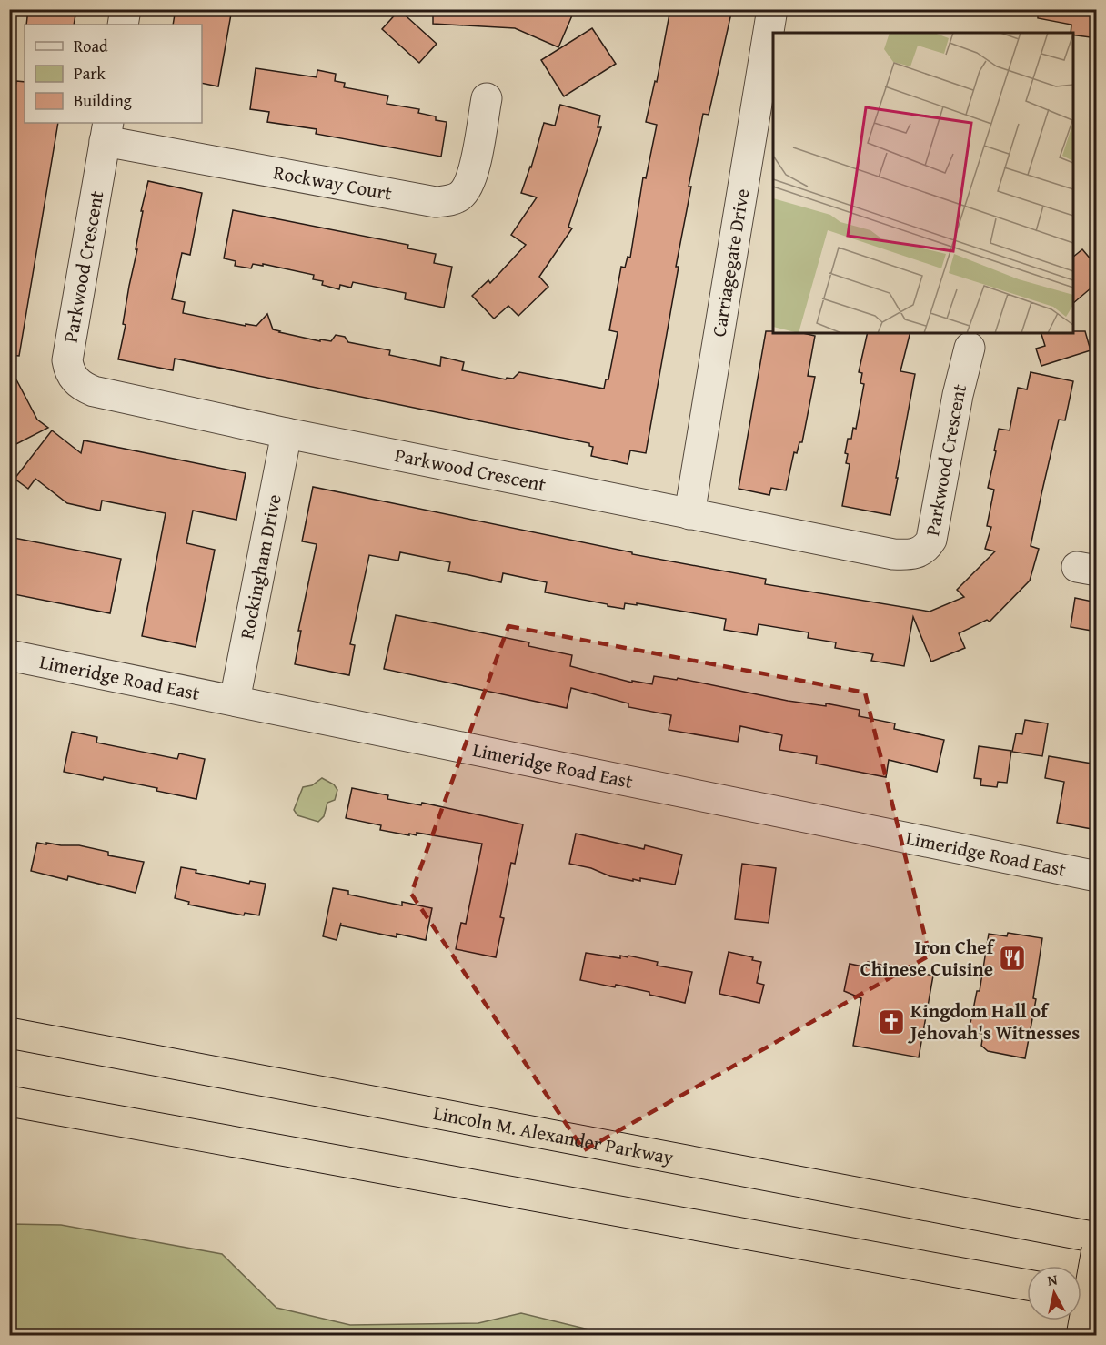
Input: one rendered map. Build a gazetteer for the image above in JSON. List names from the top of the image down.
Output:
{
  "streets": {
    "main road": ["Lincoln M. Alexander Parkway"],
    "street": [
      "Rockway Court",
      "Carriagegate Drive",
      "Parkwood Crescent",
      "Rockingham Drive",
      "Limeridge Road East"
    ]
  },
  "crossings": [
    ["Rockway Court", "Parkwood Crescent"],
    ["Carriagegate Drive", "Parkwood Crescent"],
    ["Parkwood Crescent", "Rockingham Drive"],
    ["Rockingham Drive", "Limeridge Road East"]
  ],
  "places": {
    "restaurant": ["Iron Chef Chinese Cuisine"],
    "church": ["Kingdom Hall of Jehovah's Witnesses"]
  },
  "legend": ["Road", "Park", "Building"],
  "north": "top"
}
